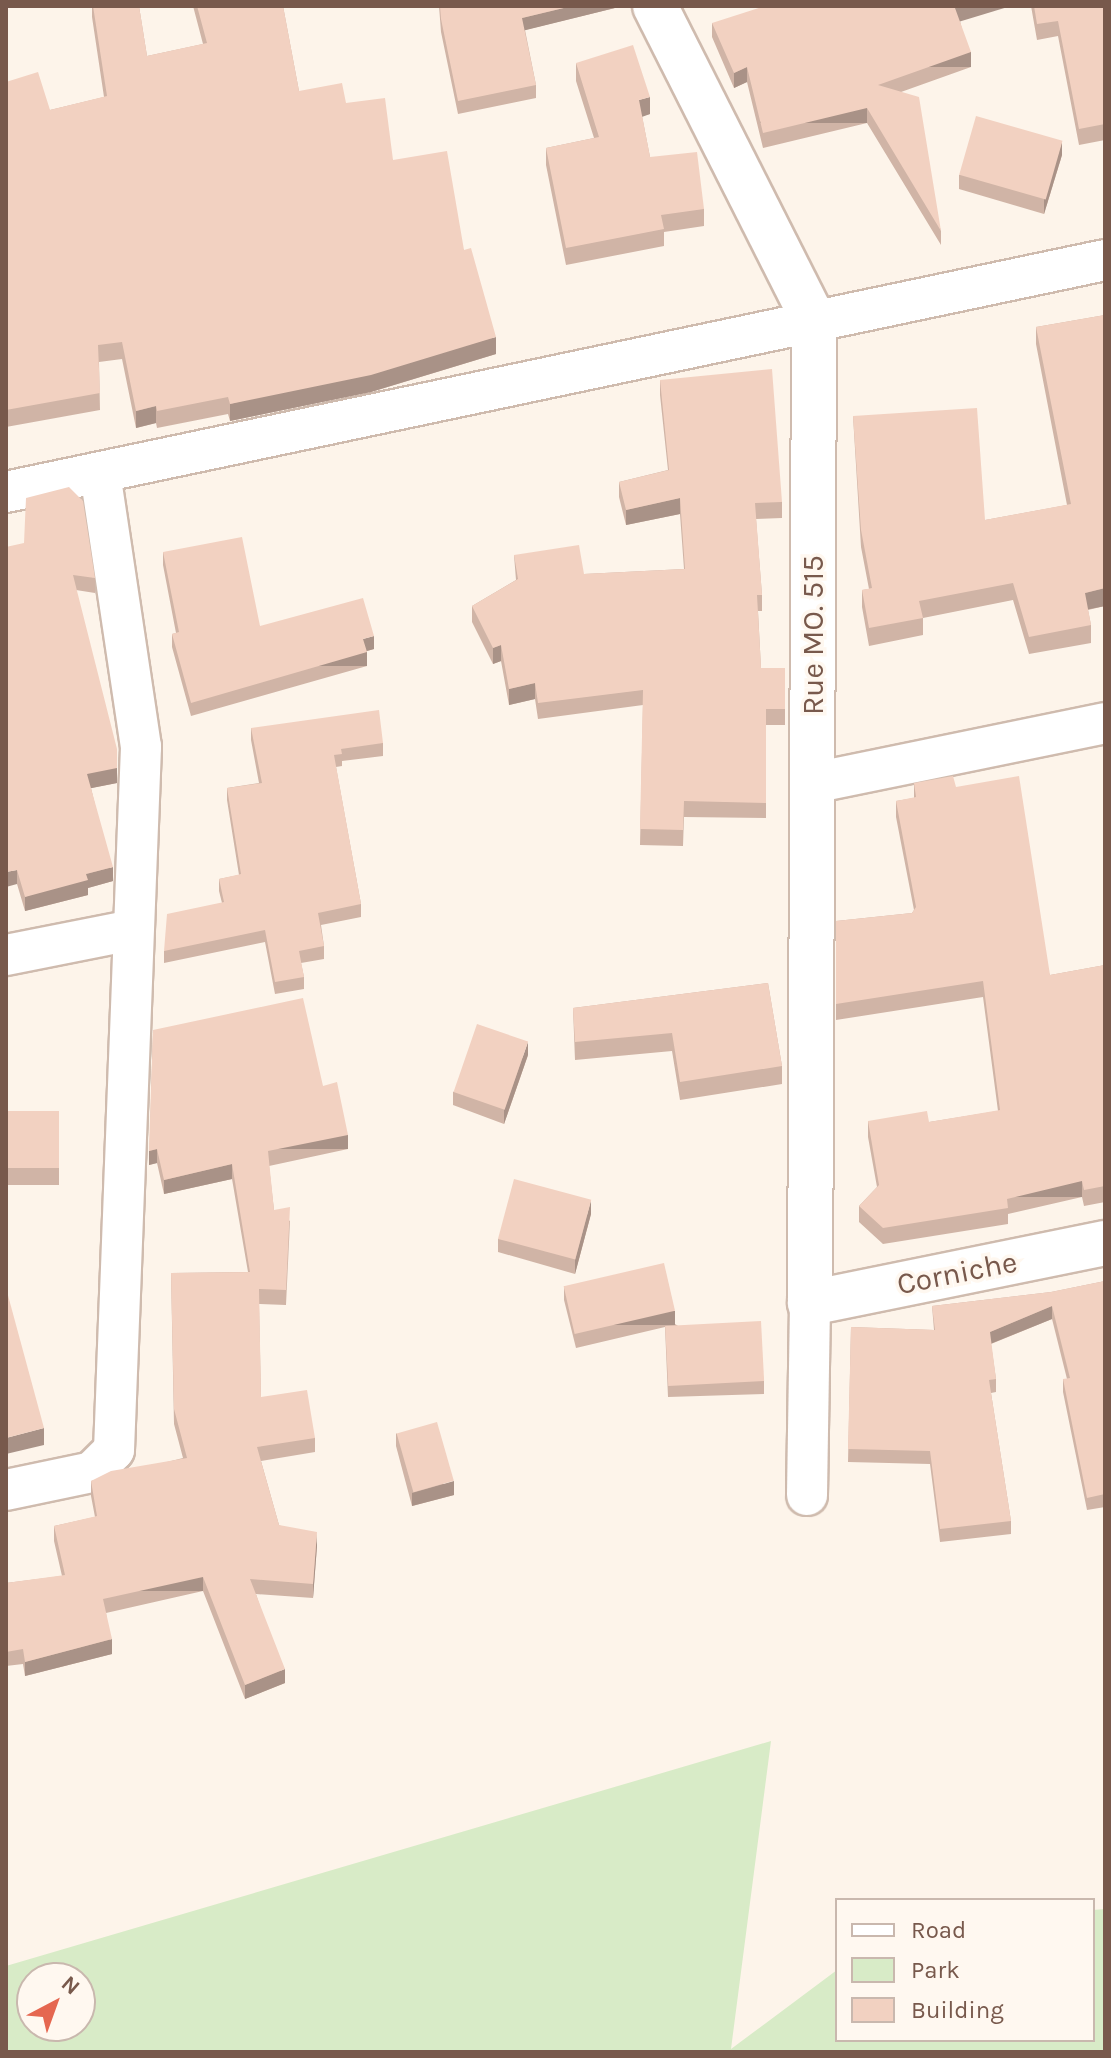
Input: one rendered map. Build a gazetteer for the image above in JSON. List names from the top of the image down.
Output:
{
  "streets": {
    "street": ["Rue MO. 515", "Corniche"]
  },
  "crossings": [
    ["Rue MO. 515", "Corniche"]
  ],
  "legend": ["Road", "Park", "Building"],
  "north": "top right"
}
